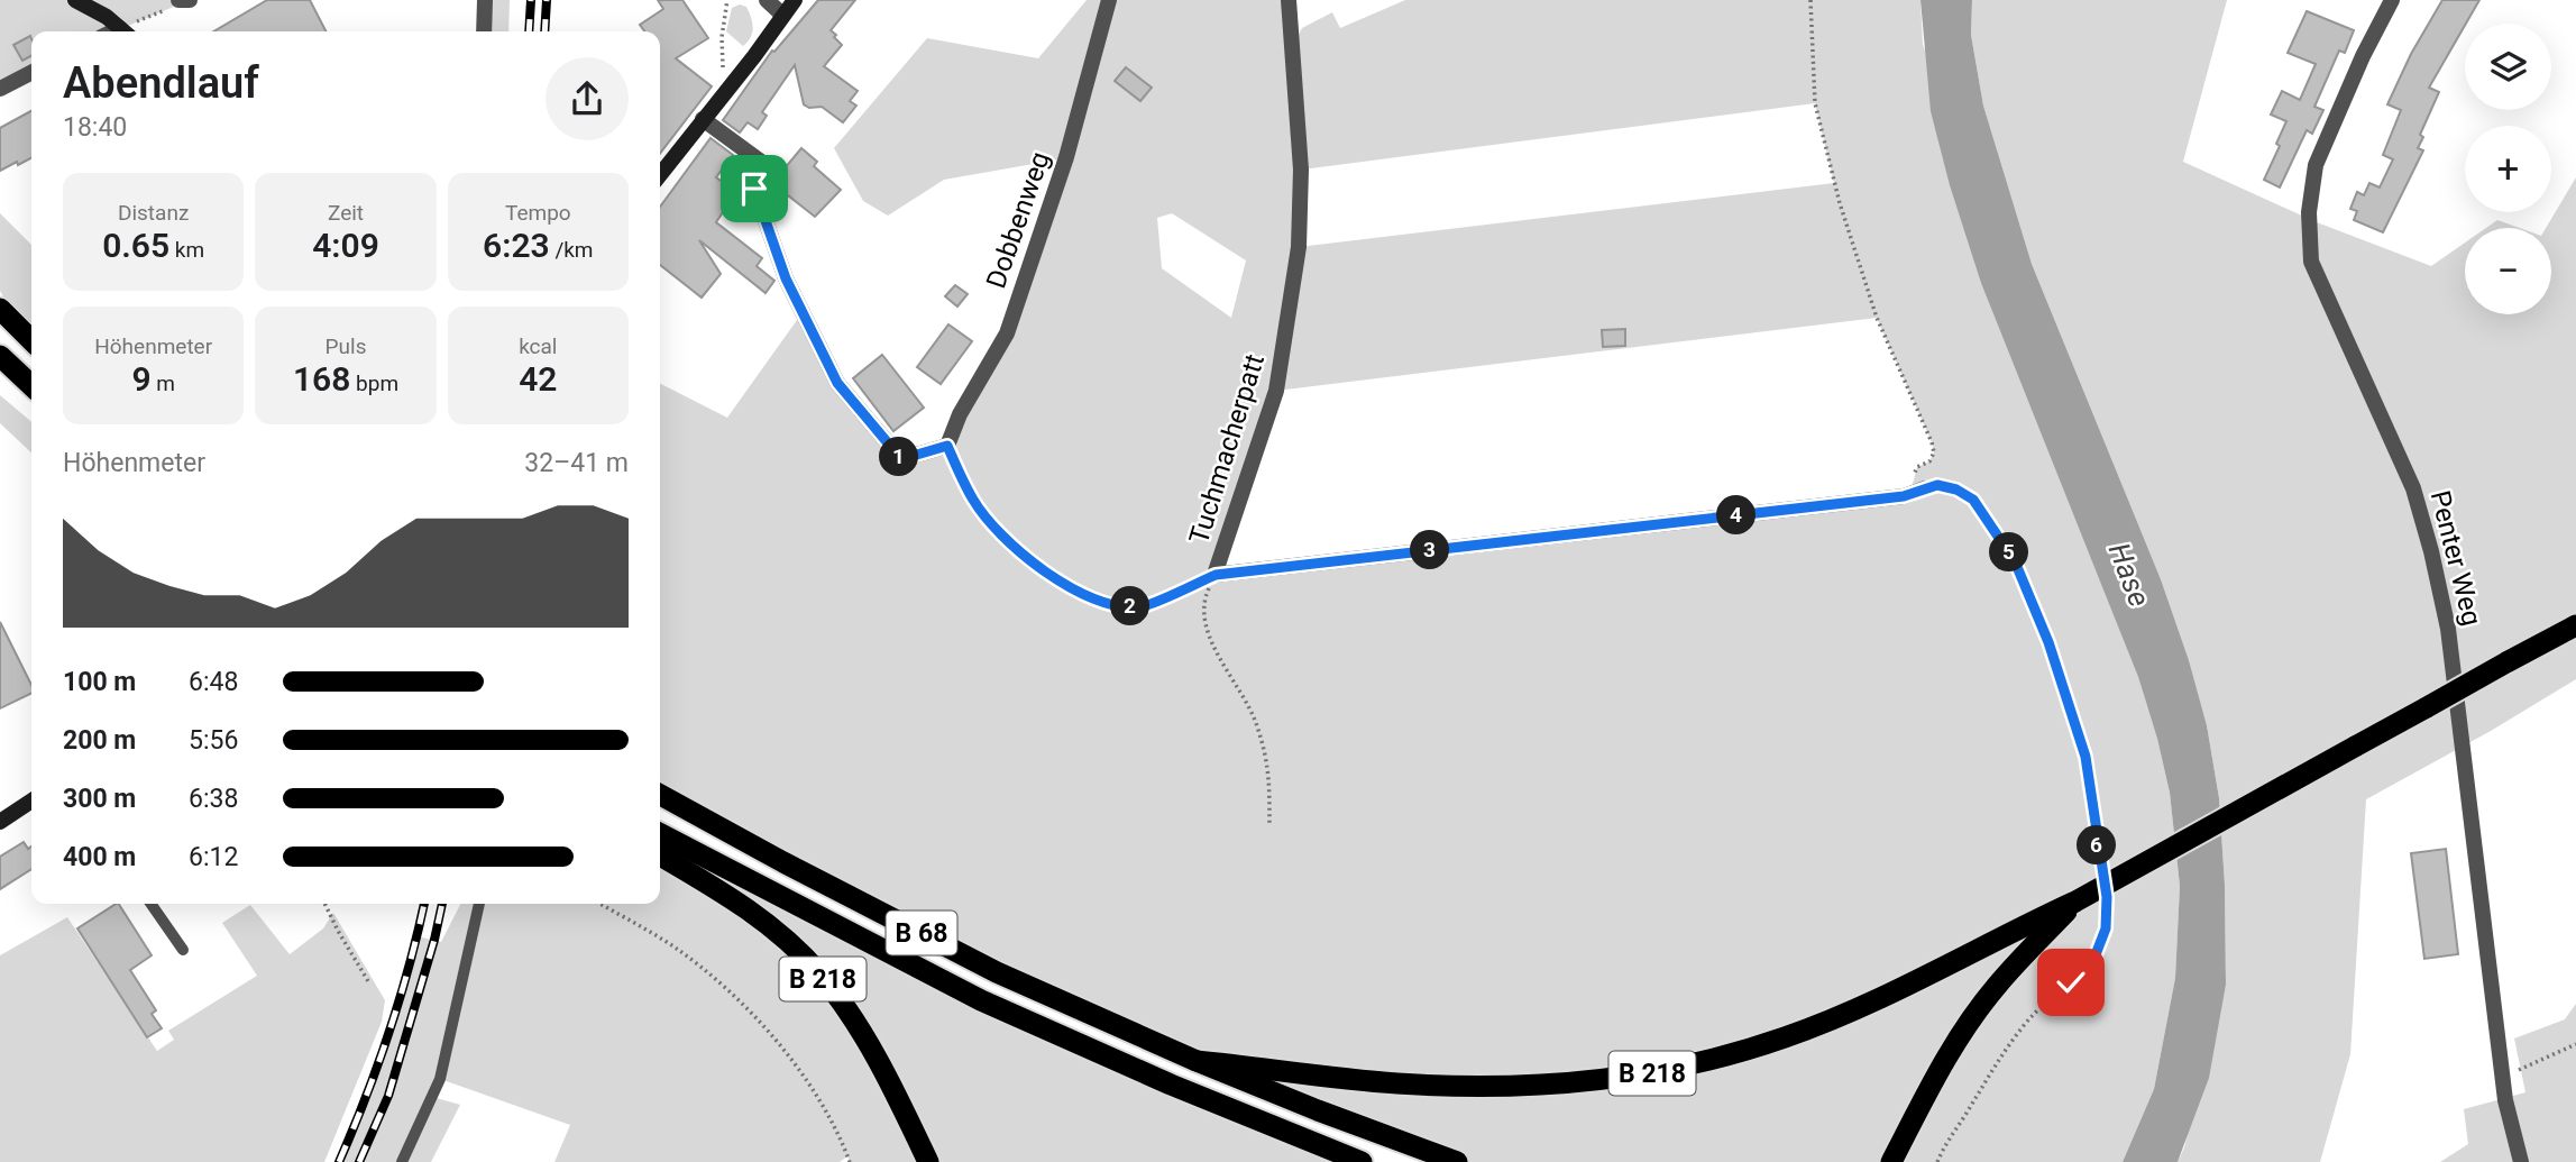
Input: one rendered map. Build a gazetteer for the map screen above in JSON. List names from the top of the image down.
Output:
{
  "streets": {
    "highway": ["B 68", "B 218"],
    "street": ["Dobbenweg", "Tuchmacherpatt", "Penter Weg"]
  },
  "crossings": [
    ["B 68", "B 218"]
  ],
  "water": ["Hase"],
  "page": {
    "map_buttons": ["+", "−"],
    "heading": ["Abendlauf", "18:40"],
    "stats": [
      ["Distanz", "0.65 km"],
      ["Zeit", "4:09"],
      ["Tempo", "6:23 /km"],
      ["Höhenmeter", "9 m"],
      ["Puls", "168 bpm"],
      ["kcal", "42"]
    ],
    "chart": ["Höhenmeter", "32–41 m"],
    "pins": [
      "1",
      "4",
      "3",
      "5",
      "2",
      "6"
    ],
    "list": [
      {
        "name": "100 m",
        "note": "6:48"
      },
      {
        "name": "200 m",
        "note": "5:56"
      },
      {
        "name": "300 m",
        "note": "6:38"
      },
      {
        "name": "400 m",
        "note": "6:12"
      }
    ]
  }
}
